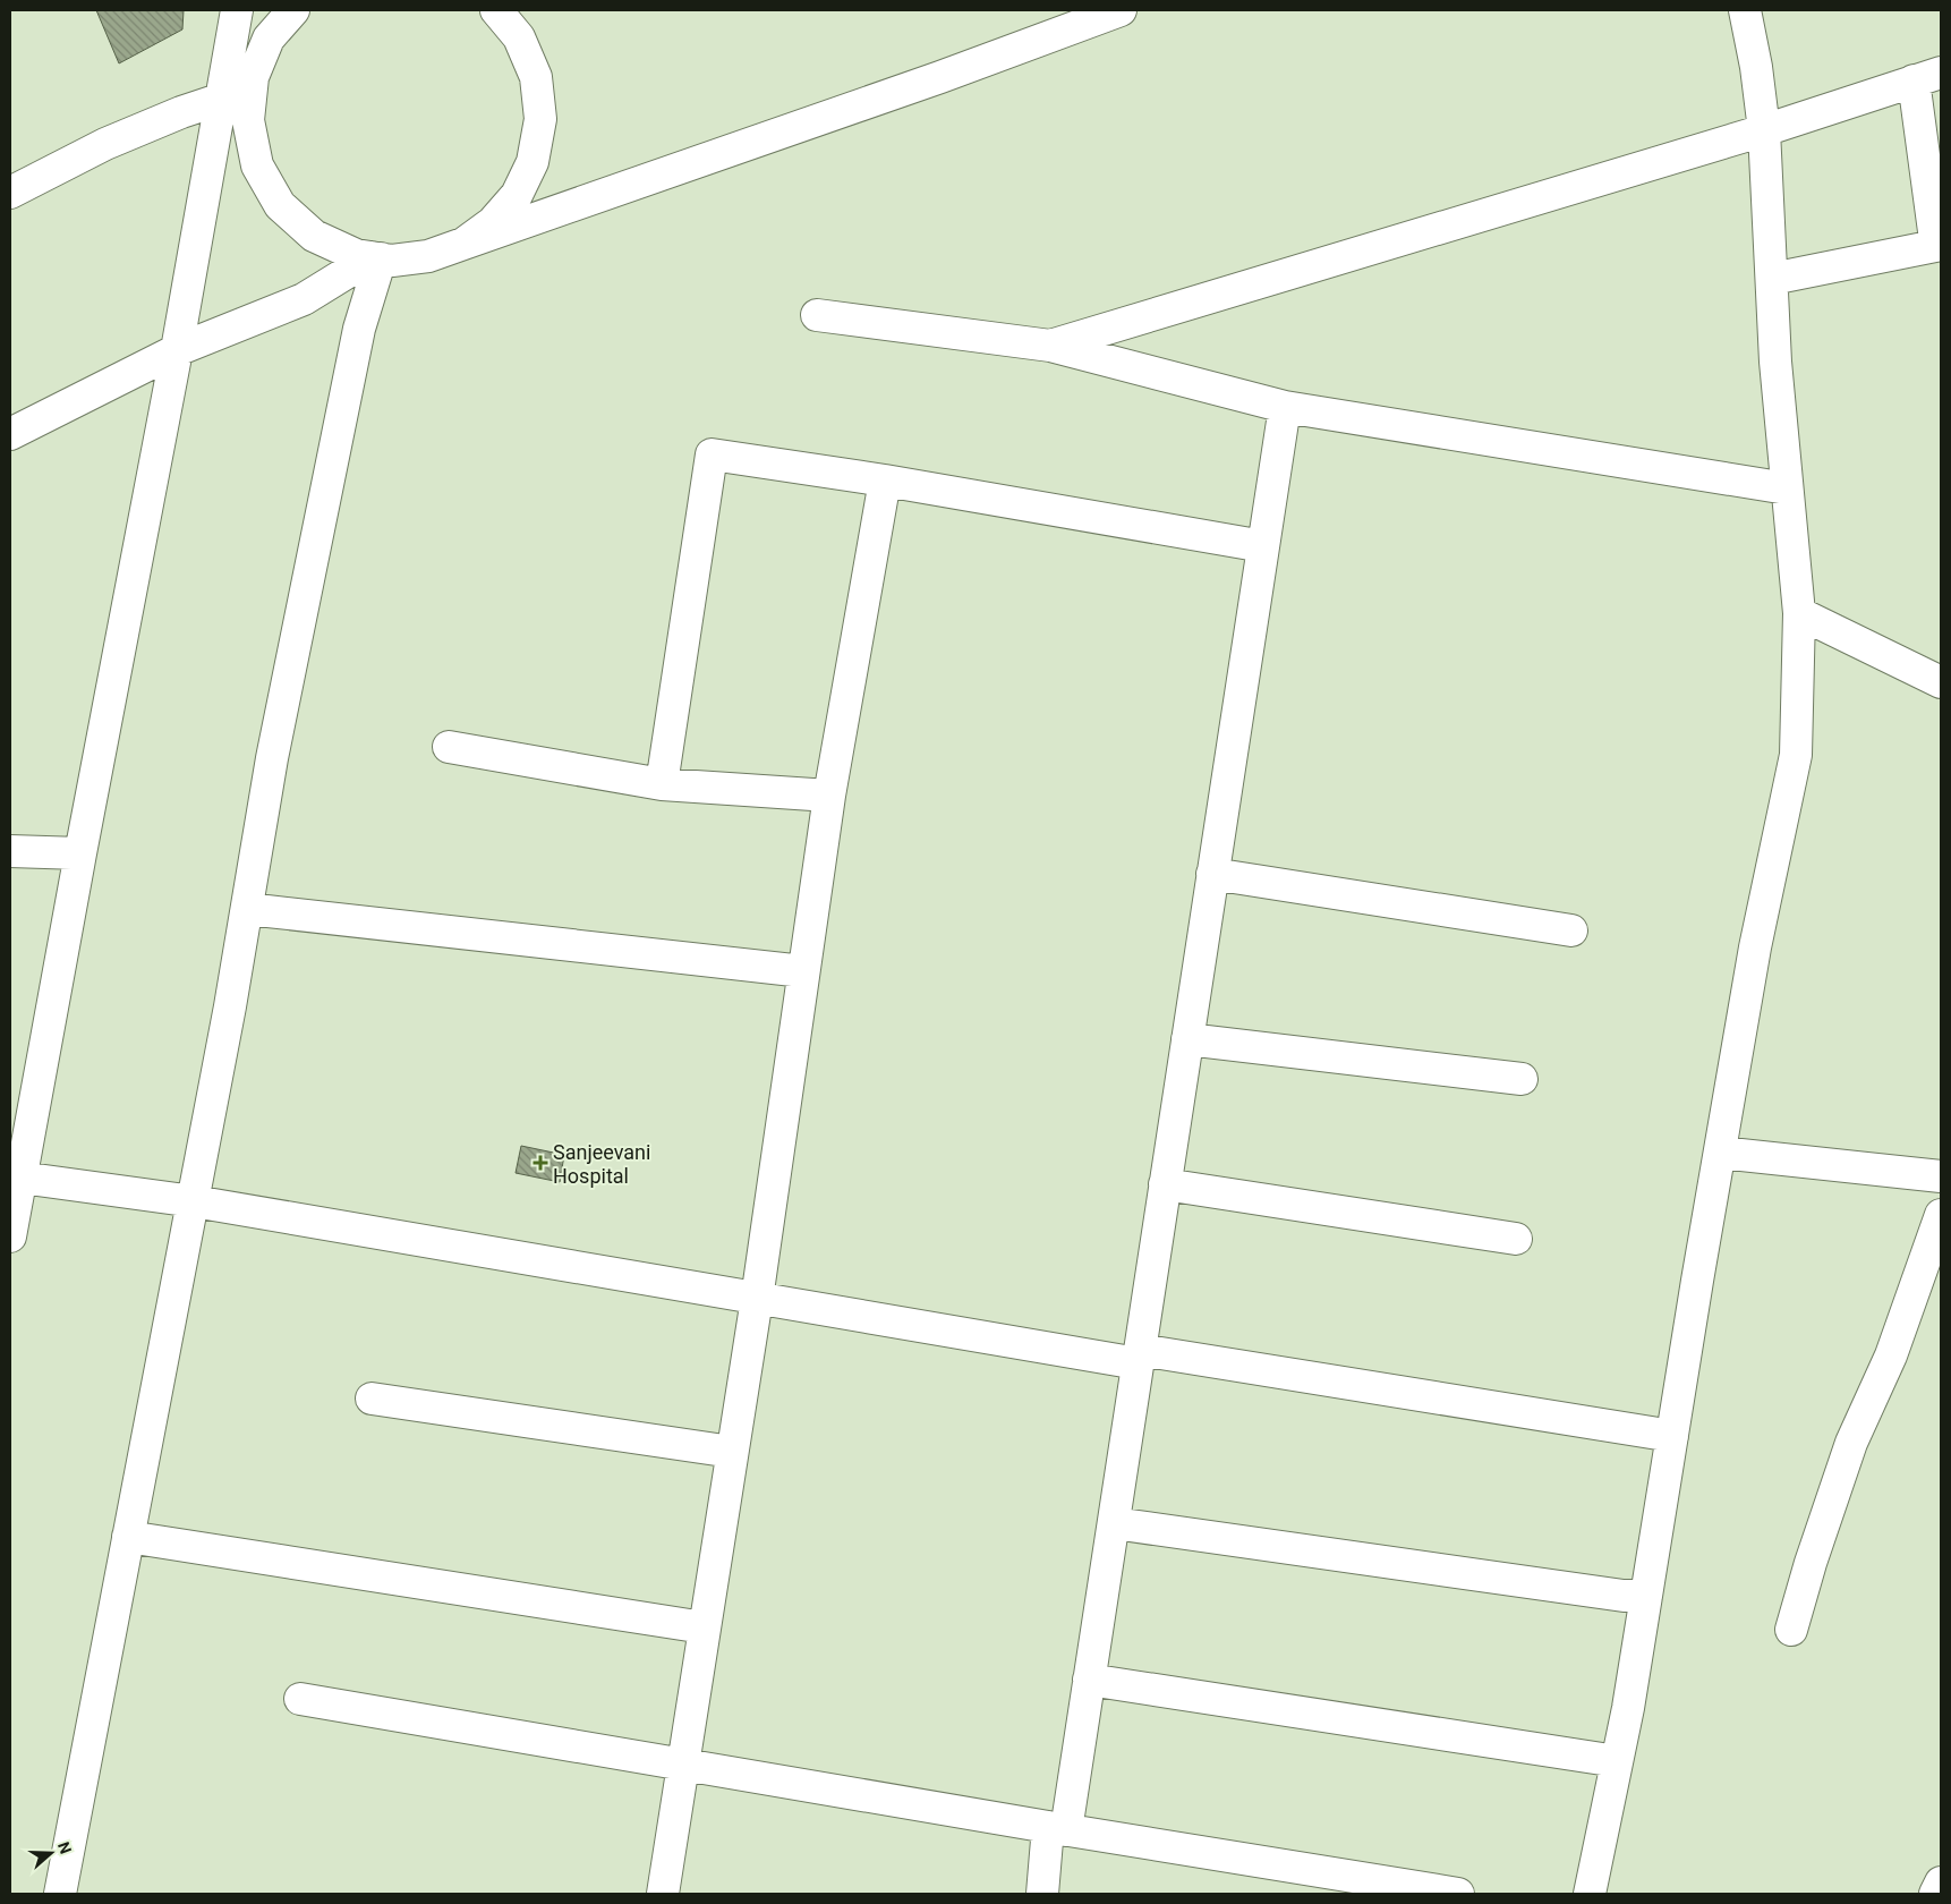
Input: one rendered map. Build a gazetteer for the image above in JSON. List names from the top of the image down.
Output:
{
  "places": {
    "health": ["Sanjeevani Hospital"]
  },
  "north": "right"
}
